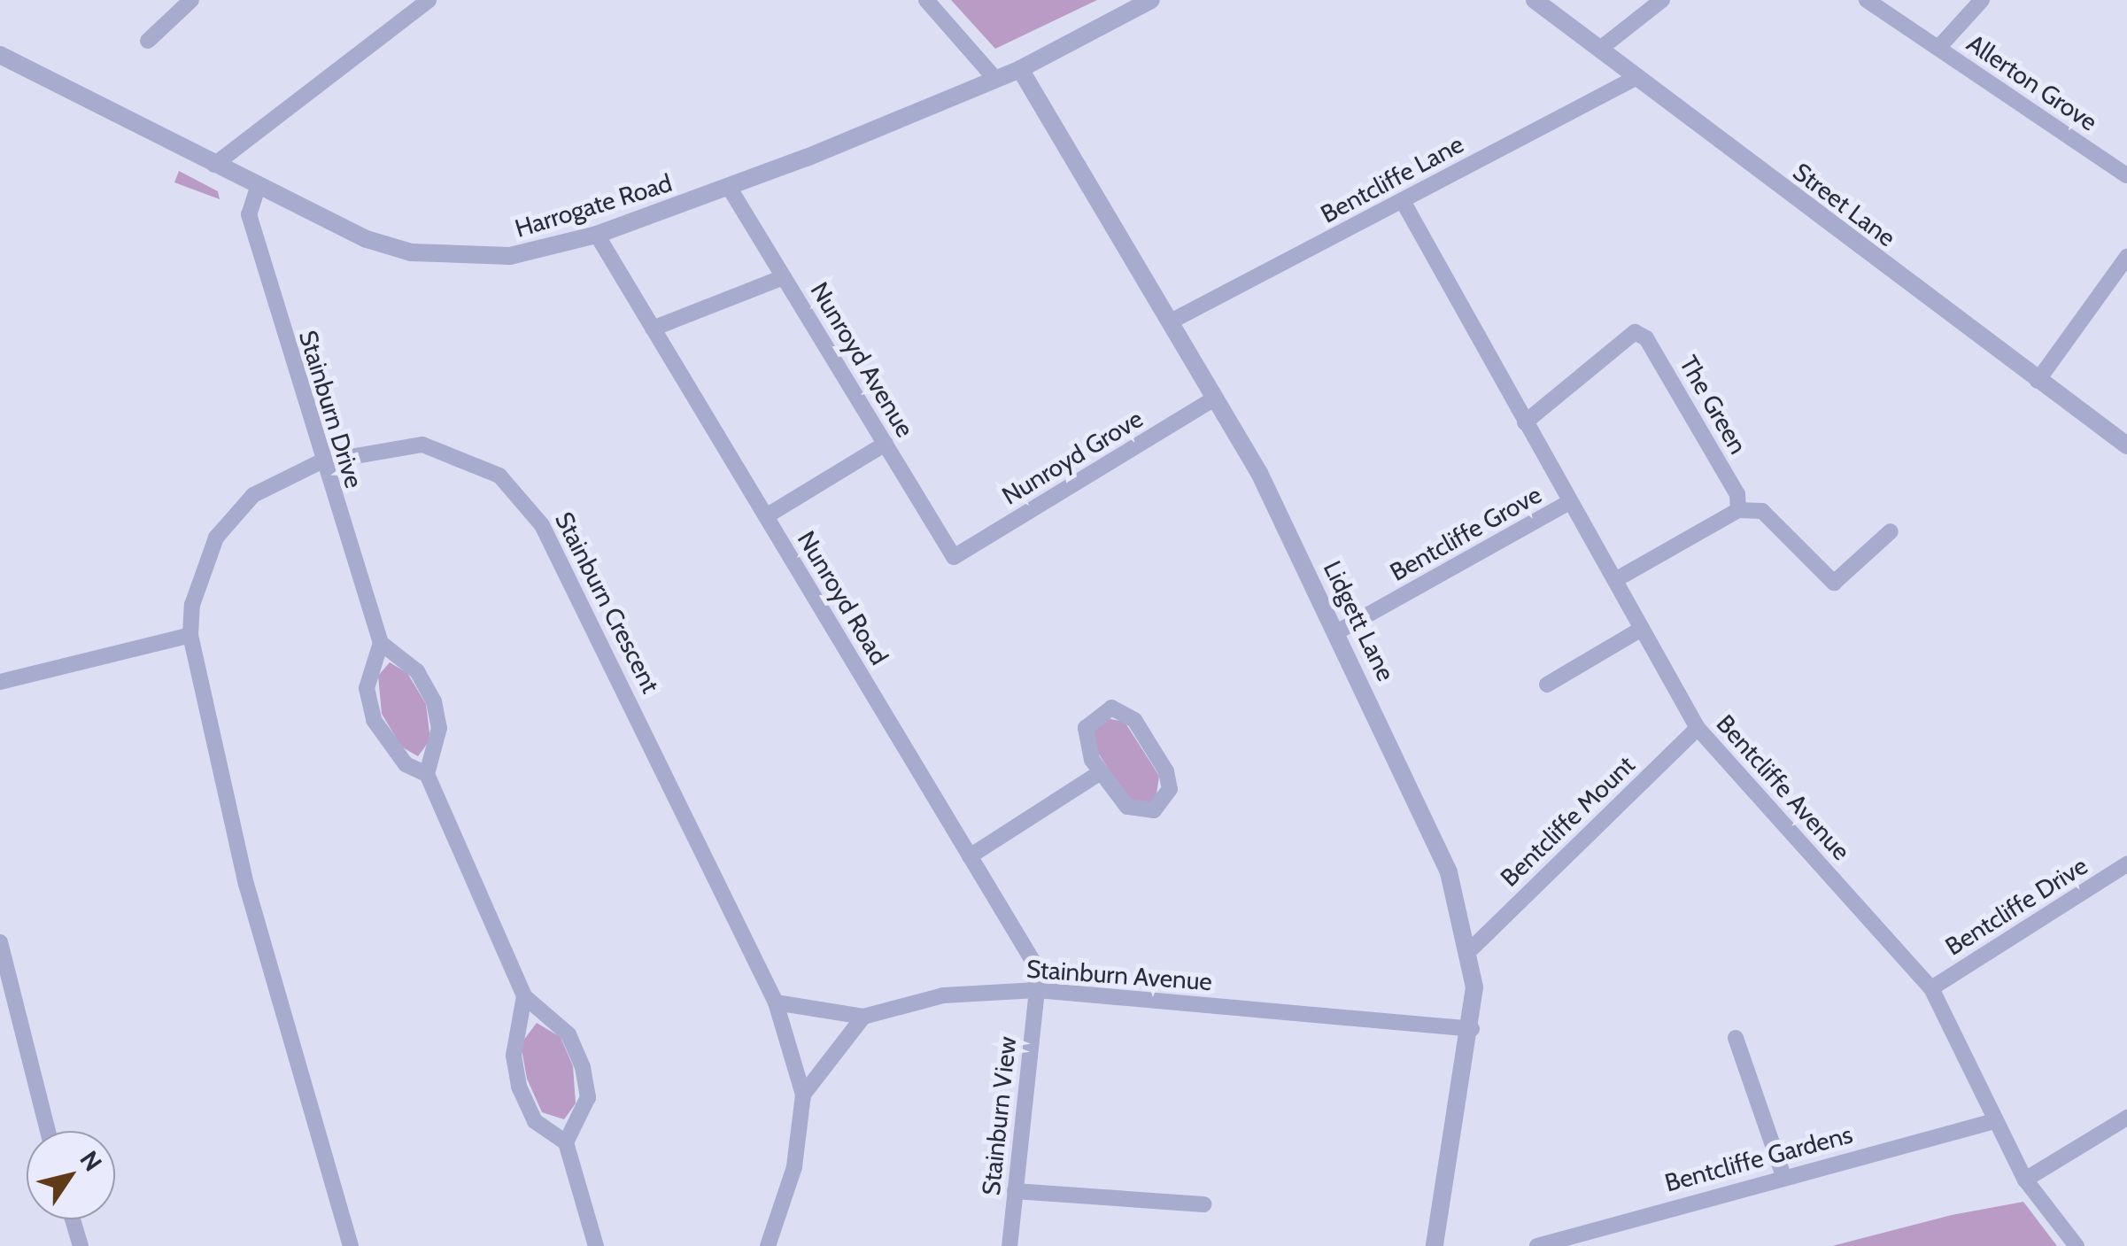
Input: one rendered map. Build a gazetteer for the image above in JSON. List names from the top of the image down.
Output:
{
  "streets": {
    "street": [
      "Allerton Grove",
      "Bentcliffe Lane",
      "Street Lane",
      "Harrogate Road",
      "Nunroyd Avenue",
      "The Green",
      "Stainburn Drive",
      "Nunroyd Grove",
      "Bentcliffe Grove",
      "Nunroyd Road",
      "Stainburn Crescent",
      "Lidgett Lane",
      "Bentcliffe Avenue",
      "Bentcliffe Mount",
      "Bentcliffe Drive",
      "Stainburn Avenue",
      "Stainburn View",
      "Bentcliffe Gardens"
    ]
  },
  "crossings": [
    ["Bentcliffe Lane", "Street Lane"],
    ["Bentcliffe Lane", "Lidgett Lane"],
    ["Bentcliffe Lane", "Bentcliffe Avenue"],
    ["Harrogate Road", "Nunroyd Avenue"],
    ["Harrogate Road", "Stainburn Drive"],
    ["Harrogate Road", "Nunroyd Road"],
    ["Harrogate Road", "Lidgett Lane"],
    ["Nunroyd Avenue", "Nunroyd Grove"],
    ["The Green", "Bentcliffe Avenue"],
    ["Stainburn Drive", "Stainburn Crescent"],
    ["Nunroyd Grove", "Lidgett Lane"],
    ["Bentcliffe Grove", "Lidgett Lane"],
    ["Bentcliffe Grove", "Bentcliffe Avenue"],
    ["Nunroyd Road", "Stainburn Avenue"],
    ["Nunroyd Road", "Stainburn View"],
    ["Lidgett Lane", "Bentcliffe Mount"],
    ["Lidgett Lane", "Stainburn Avenue"],
    ["Bentcliffe Avenue", "Bentcliffe Mount"],
    ["Bentcliffe Avenue", "Bentcliffe Drive"],
    ["Bentcliffe Avenue", "Bentcliffe Gardens"],
    ["Stainburn Avenue", "Stainburn View"]
  ],
  "north": "top right"
}
